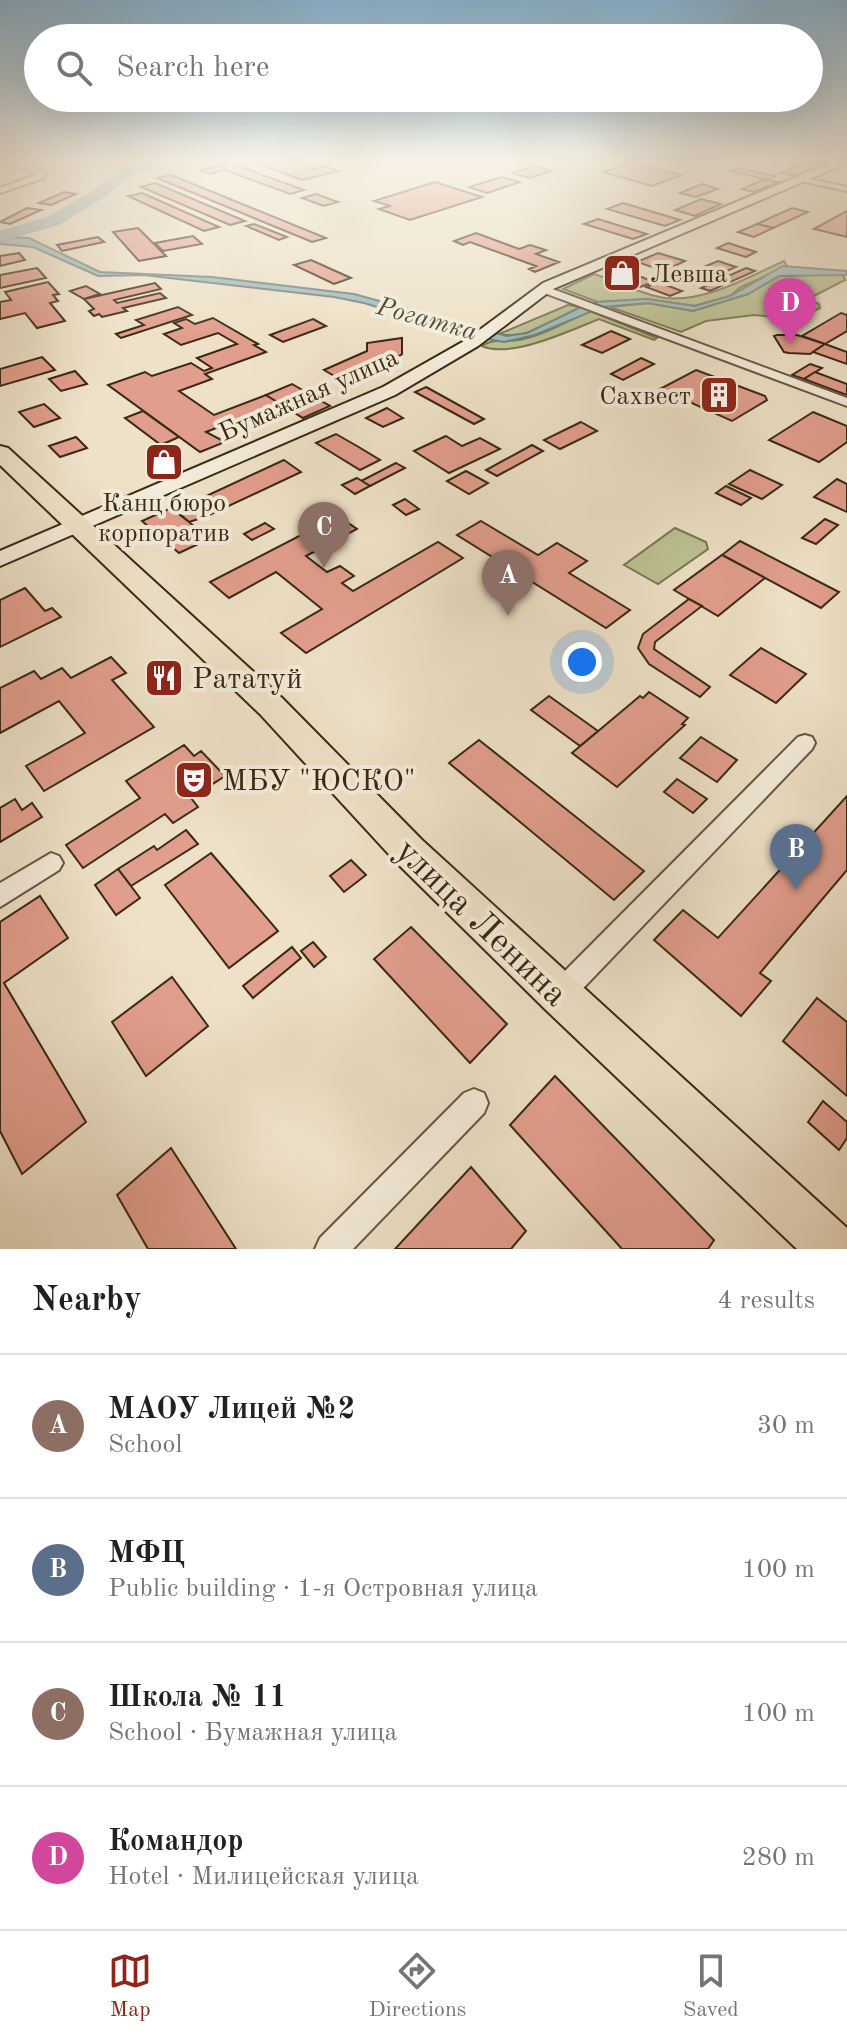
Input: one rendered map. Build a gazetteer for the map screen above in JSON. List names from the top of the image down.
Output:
{
  "streets": {
    "main road": ["улица Ленина"],
    "street": ["Бумажная улица"]
  },
  "crossings": [
    ["Бумажная улица", "улица Ленина"]
  ],
  "water": ["Рогатка"],
  "places": {
    "shop": ["Левша", "Канц бюро корпоратив"],
    "building": ["Сахвест"],
    "restaurant": ["Рататуй"],
    "theatre": ["МБУ \"ЮСКО\""]
  },
  "page": {
    "search": "Search here",
    "pins": [
      "D",
      "C",
      "A",
      "B"
    ],
    "heading": ["Nearby", "4 results"],
    "list": [
      {
        "mark": "A",
        "name": "МАОУ Лицей №2",
        "note": "School",
        "value": "30 m"
      },
      {
        "mark": "B",
        "name": "МФЦ",
        "note": "Public building · 1-я Островная улица",
        "value": "100 m"
      },
      {
        "mark": "C",
        "name": "Школа № 11",
        "note": "School · Бумажная улица",
        "value": "100 m"
      },
      {
        "mark": "D",
        "name": "Командор",
        "note": "Hotel · Милицейская улица",
        "value": "280 m"
      }
    ],
    "nav": ["Map", "Directions", "Saved"]
  }
}
